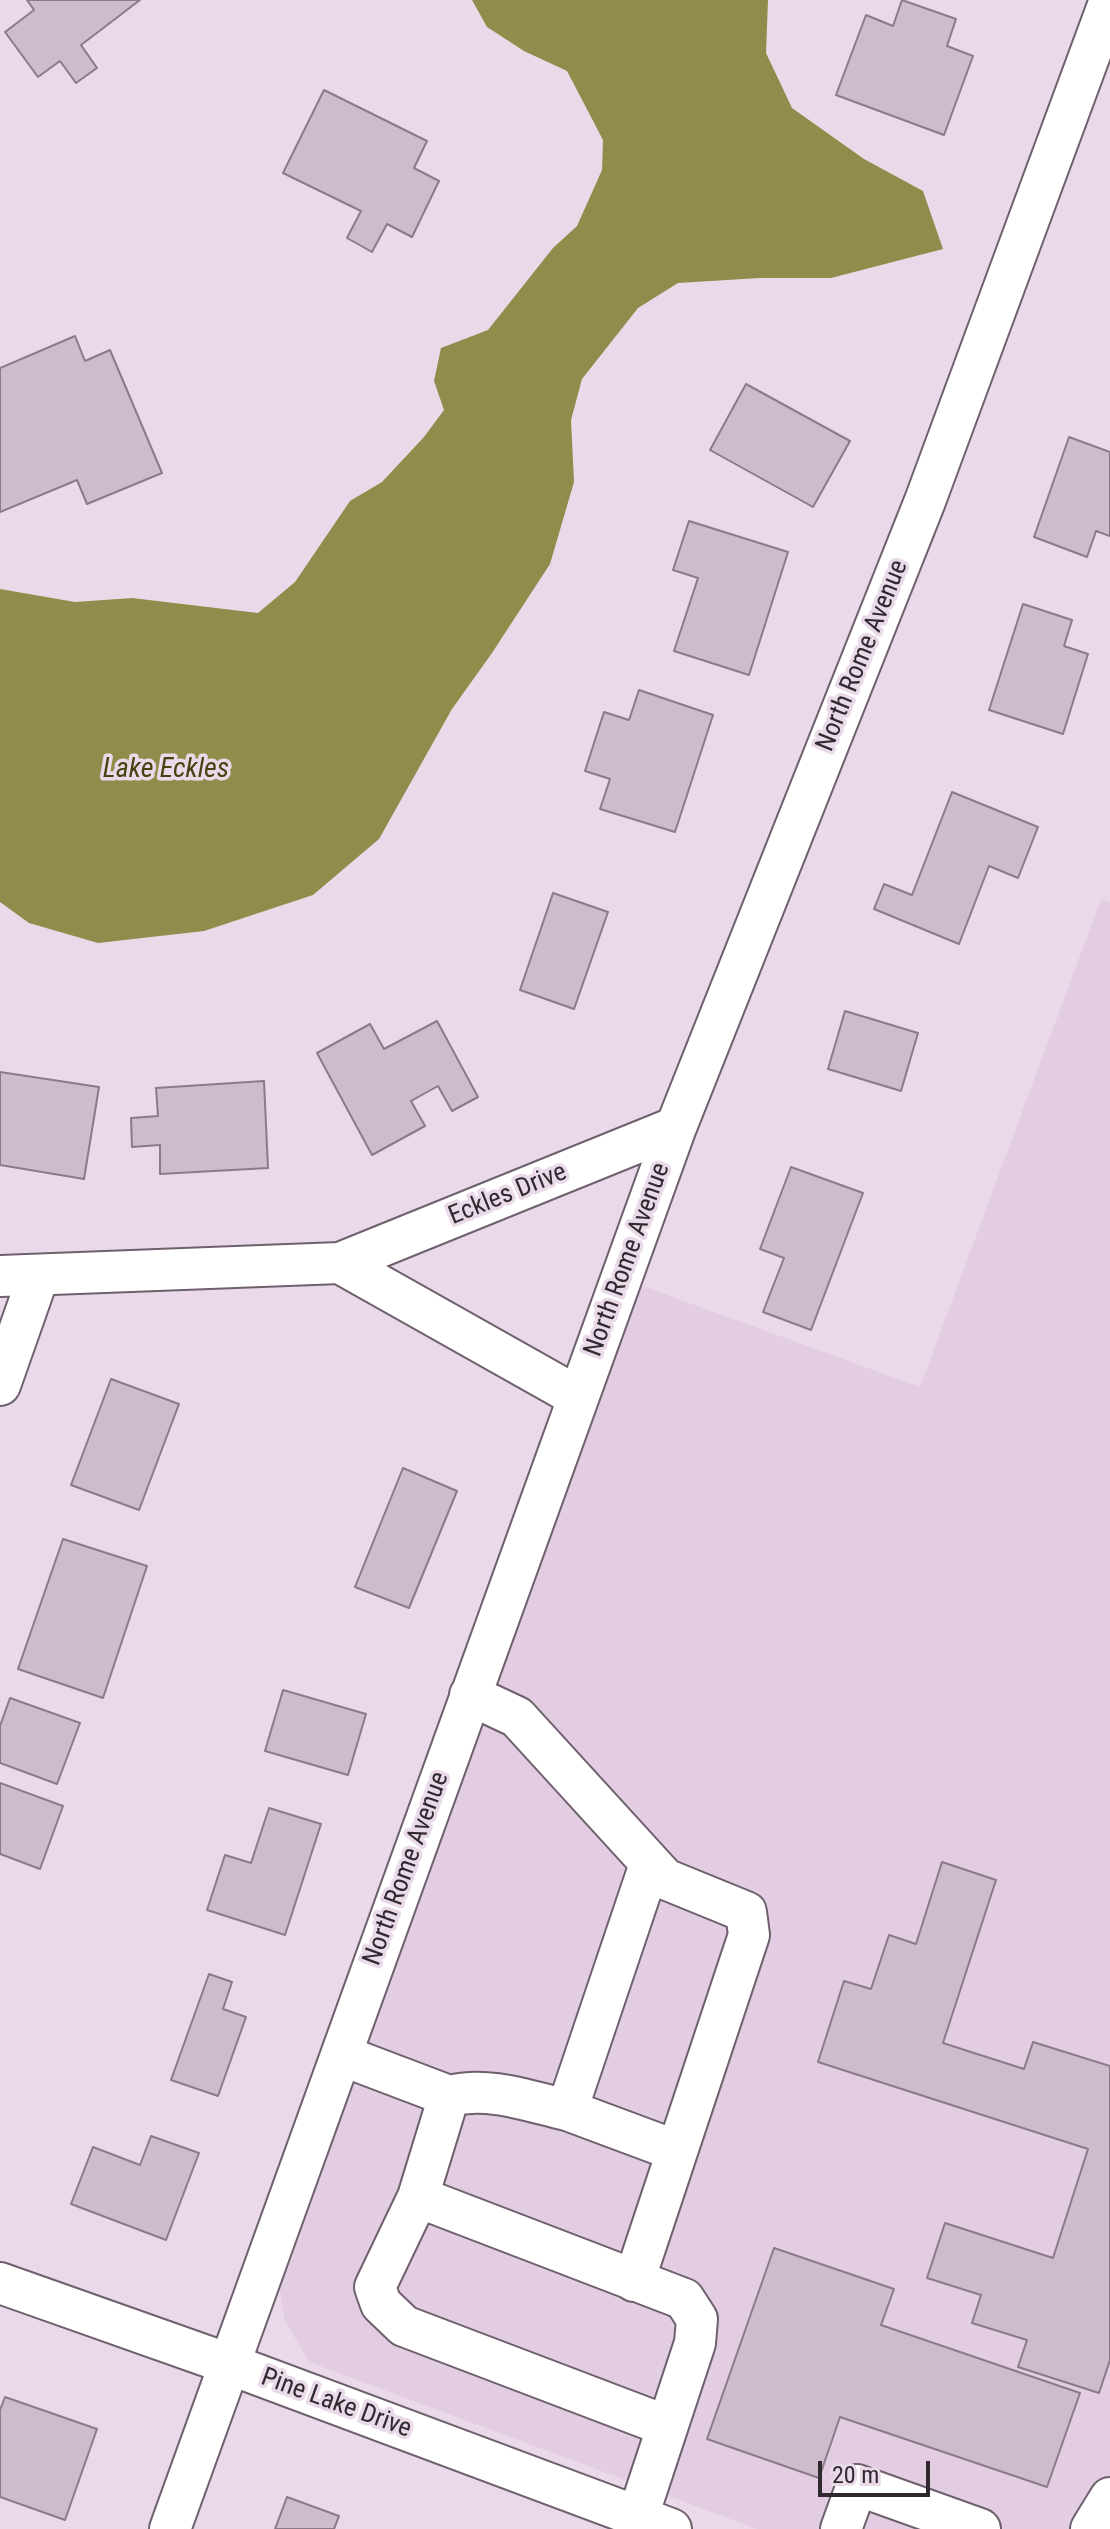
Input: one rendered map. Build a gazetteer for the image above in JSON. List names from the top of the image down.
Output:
{
  "streets": {
    "street": ["North Rome Avenue", "Eckles Drive", "Pine Lake Drive"]
  },
  "crossings": [
    ["North Rome Avenue", "Eckles Drive"],
    ["North Rome Avenue", "Pine Lake Drive"]
  ],
  "water": ["Lake Eckles"],
  "scale_bar": "20 m"
}
